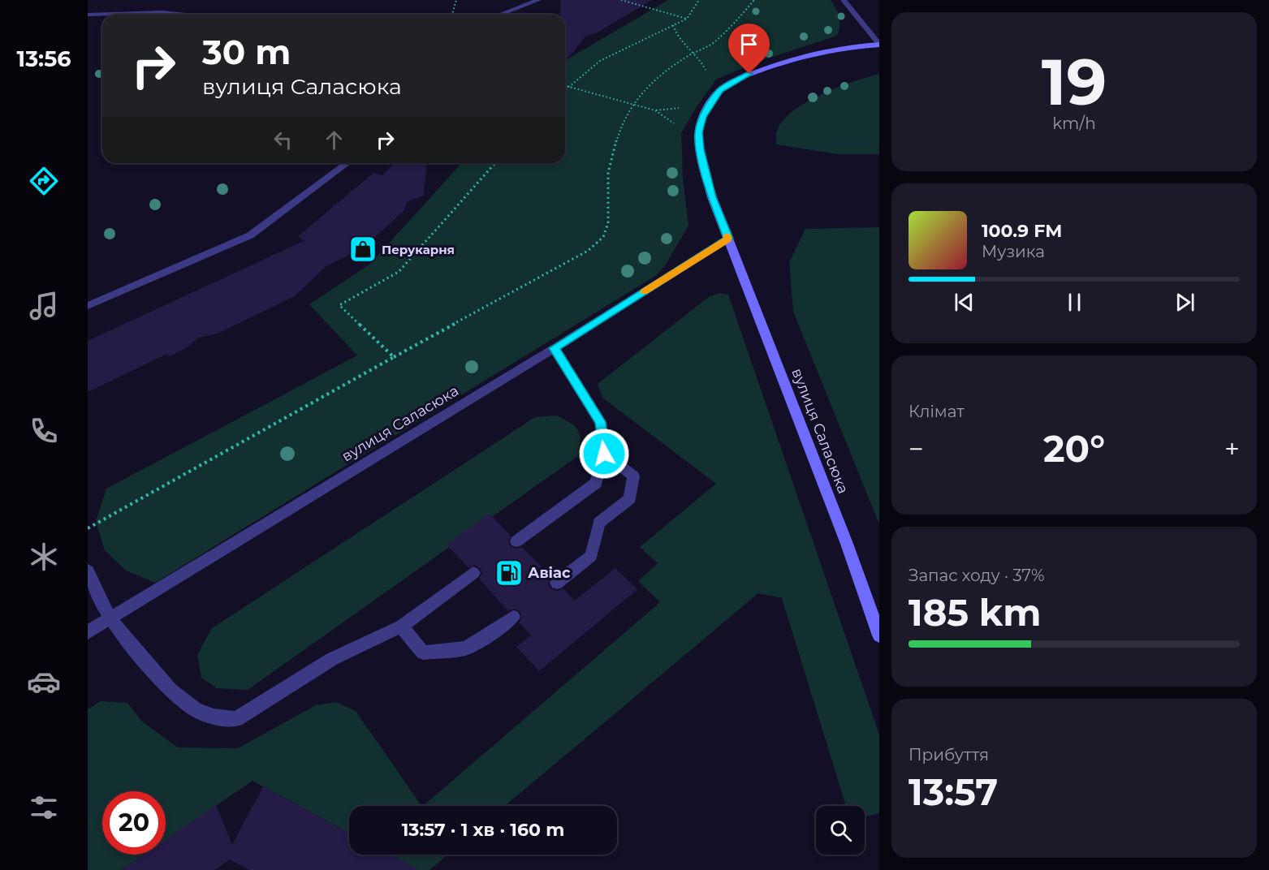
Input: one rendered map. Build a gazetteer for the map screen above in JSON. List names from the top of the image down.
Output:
{
  "streets": {
    "main road": ["вулиця Саласюка"]
  },
  "places": {
    "shop": ["Перукарня"],
    "fuel station": ["Авіас"]
  },
  "page": {
    "tabs": "13:56",
    "tile": [
      ["19", "km/h"],
      "Клімат",
      ["Запас ходу · 37%", "185 km"],
      ["Прибуття", "13:57"]
    ],
    "turn": ["30 m", "вулиця Саласюка"],
    "song": ["100.9 FM", "Музика"],
    "heat": ["−", "20°", "+"],
    "limit": "20",
    "trip": "13:57 · 1 хв · 160 m"
  }
}
